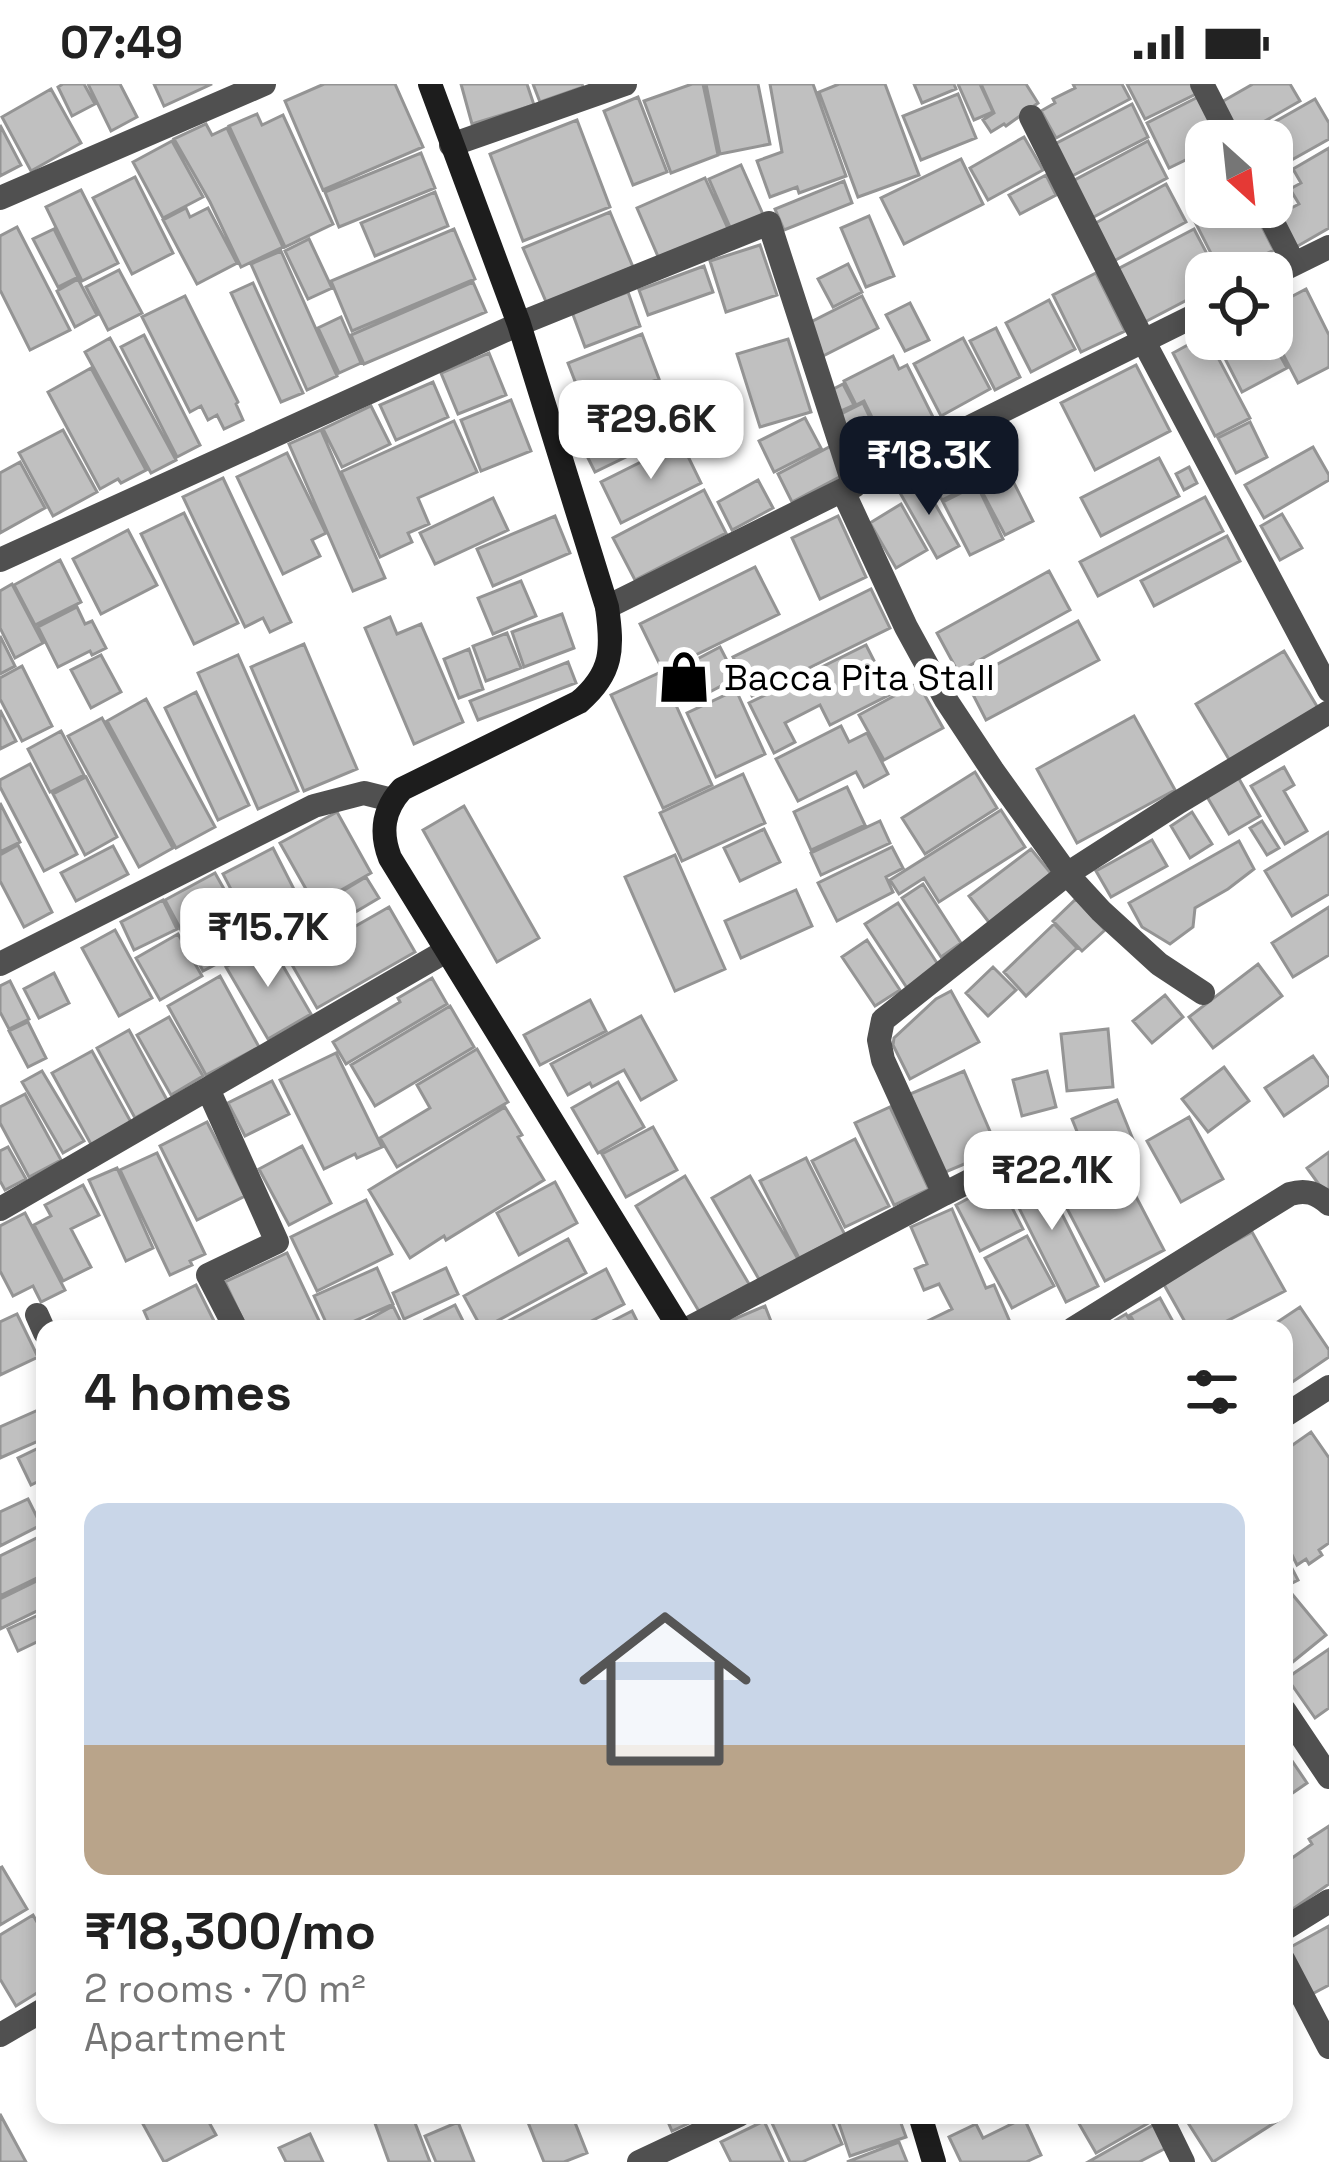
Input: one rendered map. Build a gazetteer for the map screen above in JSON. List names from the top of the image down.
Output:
{
  "places": {
    "shop": ["Bacca Pita Stall"]
  },
  "north": "bottom right",
  "page": {
    "status": "07:49",
    "price": [
      "₹29.6K",
      "₹18.3K",
      "₹15.7K",
      "₹22.1K"
    ],
    "heading": "4 homes",
    "list": [
      {
        "name": "₹18,300/mo",
        "note": "2 rooms · 70 m² · Apartment"
      }
    ]
  }
}
